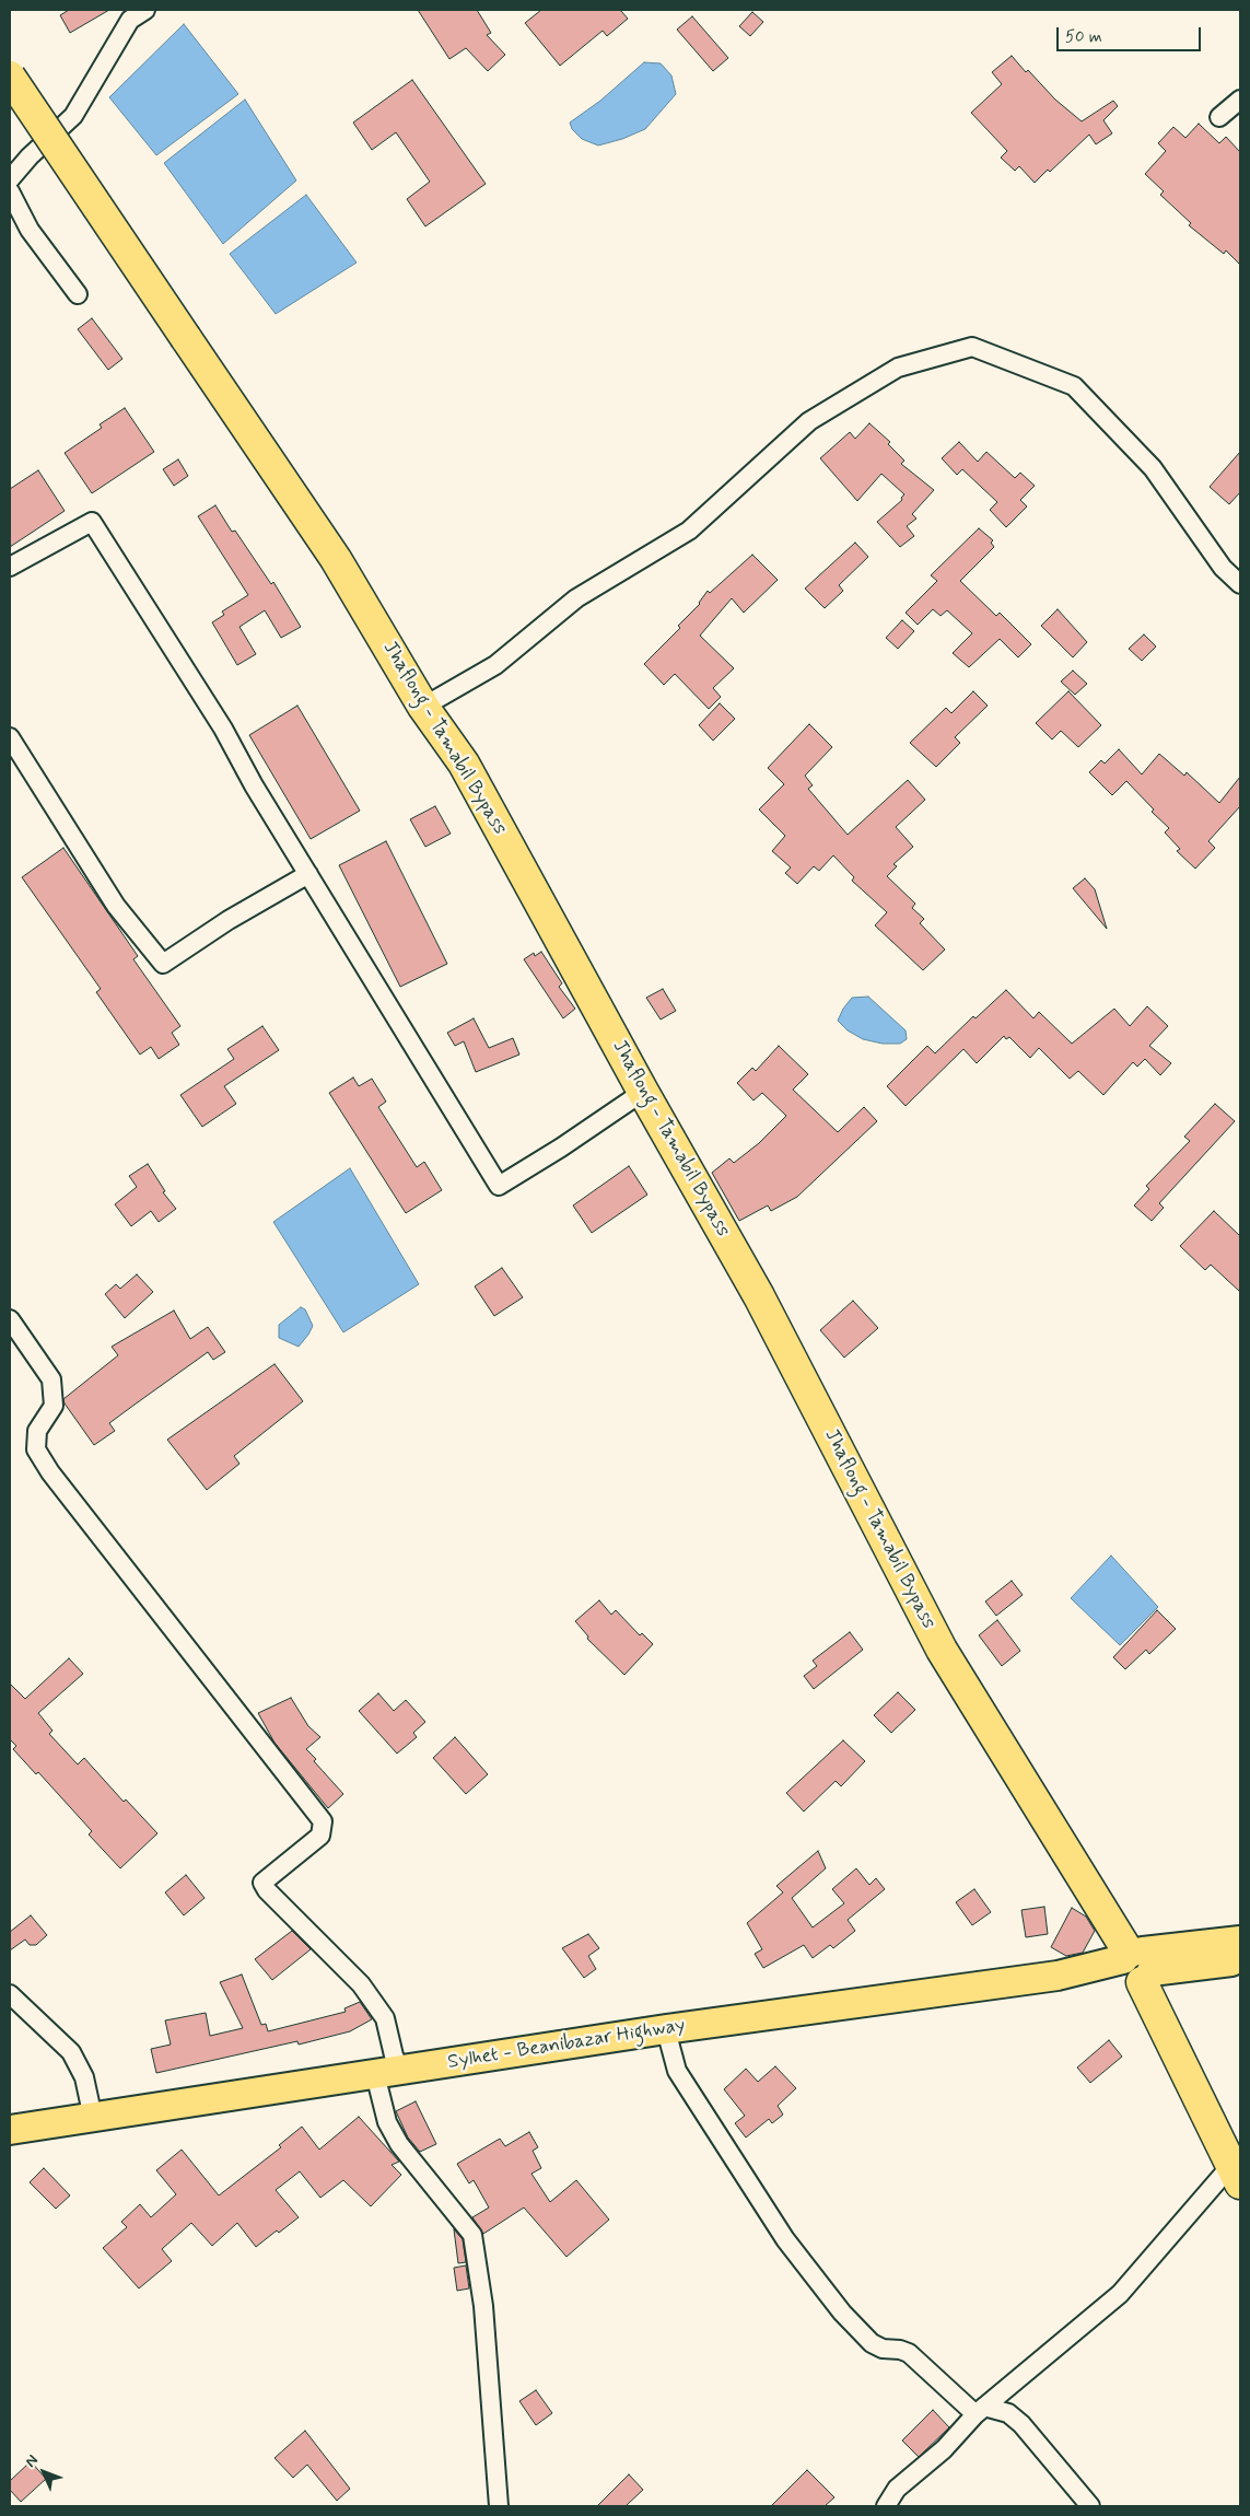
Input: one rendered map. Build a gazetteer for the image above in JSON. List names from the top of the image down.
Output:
{
  "streets": {
    "highway": ["Jhaflong - Tamabil Bypass"],
    "main road": ["Sylhet - Beanibazar Highway"]
  },
  "crossings": [
    ["Jhaflong - Tamabil Bypass", "Sylhet - Beanibazar Highway"]
  ],
  "scale_bar": "50 m",
  "north": "top left"
}
